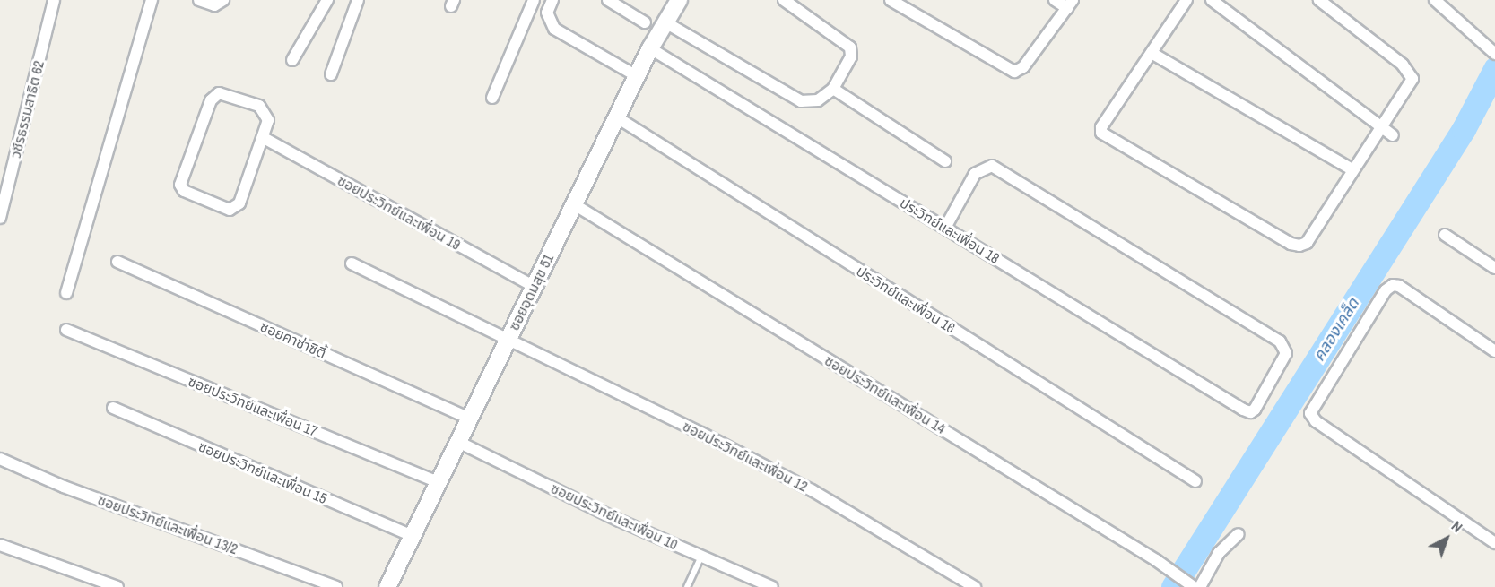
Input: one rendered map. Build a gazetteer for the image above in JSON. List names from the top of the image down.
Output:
{
  "streets": {
    "street": [
      "วชิรธรรมสาธิต 62",
      "ซอยประวิทย์และเพื่อน 19",
      "ประวิทย์และเพื่อน 18",
      "ซอยอุดมสุข 51",
      "ประวิทย์และเพื่อน 16",
      "ซอยคาซ่าซิตี้",
      "ซอยประวิทย์และเพื่อน 14",
      "ซอยประวิทย์และเพื่อน 17",
      "ซอยประวิทย์และเพื่อน 12",
      "ซอยประวิทย์และเพื่อน 15",
      "ซอยประวิทย์และเพื่อน 10",
      "ซอยประวิทย์และเพื่อน 13/2"
    ]
  },
  "crossings": [
    ["ซอยประวิทย์และเพื่อน 19", "ซอยอุดมสุข 51"],
    ["ประวิทย์และเพื่อน 18", "ซอยอุดมสุข 51"],
    ["ซอยอุดมสุข 51", "ประวิทย์และเพื่อน 16"],
    ["ซอยอุดมสุข 51", "ซอยคาซ่าซิตี้"],
    ["ซอยอุดมสุข 51", "ซอยประวิทย์และเพื่อน 14"],
    ["ซอยอุดมสุข 51", "ซอยประวิทย์และเพื่อน 17"],
    ["ซอยอุดมสุข 51", "ซอยประวิทย์และเพื่อน 12"],
    ["ซอยอุดมสุข 51", "ซอยประวิทย์และเพื่อน 15"],
    ["ซอยอุดมสุข 51", "ซอยประวิทย์และเพื่อน 10"]
  ],
  "water": ["คลองเคล็ด"],
  "north": "top right"
}
